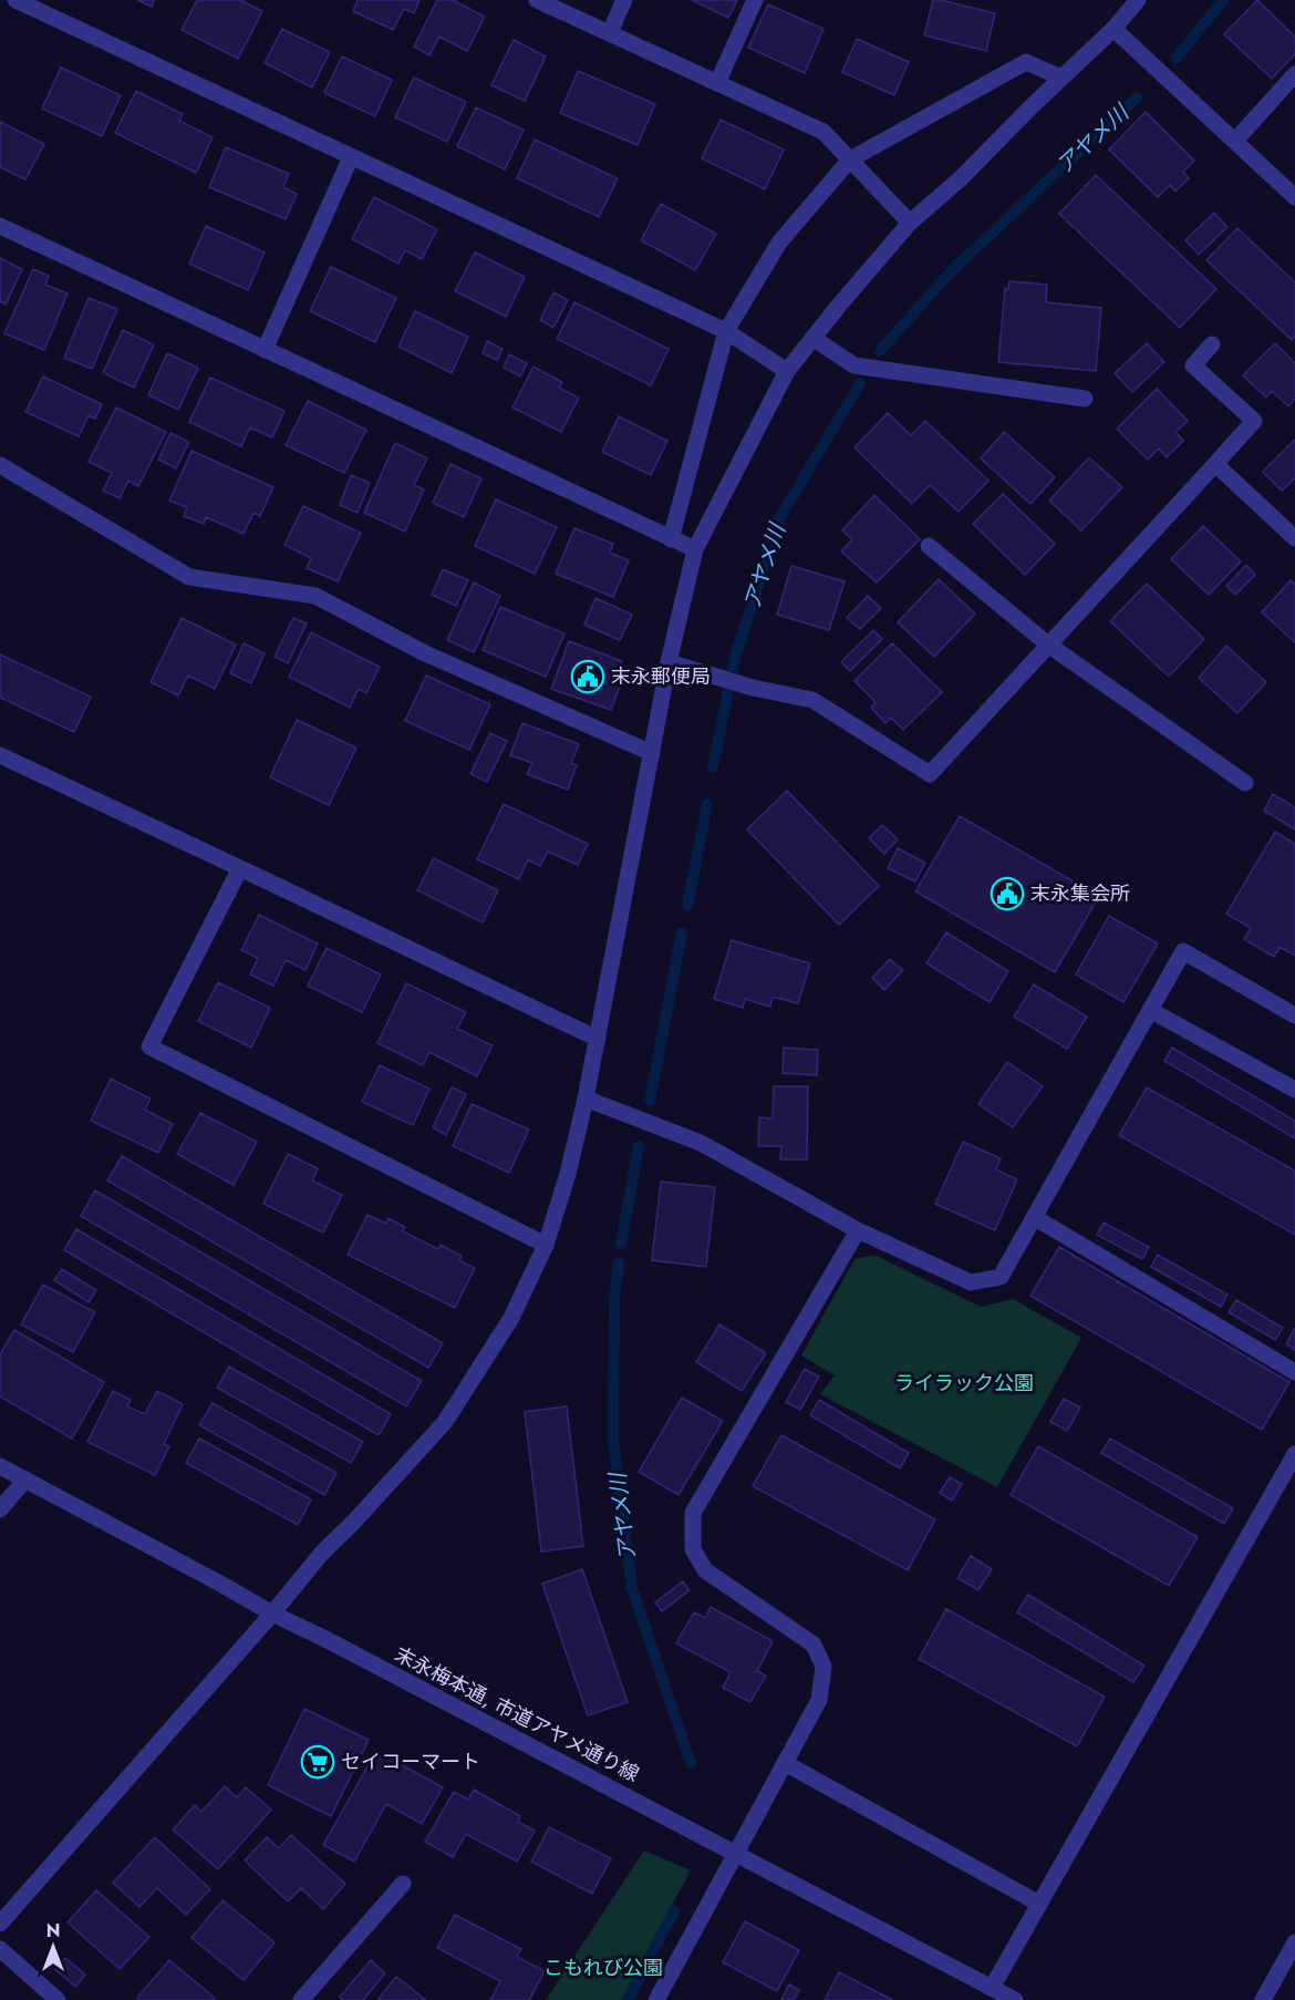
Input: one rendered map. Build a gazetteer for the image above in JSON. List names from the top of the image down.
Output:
{
  "streets": {
    "street": ["末永梅本通, 市道アヤメ通り線"]
  },
  "water": ["アヤメ川"],
  "parks": ["ライラック公園", "こもれび公園"],
  "places": {
    "public building": ["末永郵便局", "末永集会所"],
    "supermarket": ["セイコーマート"]
  },
  "north": "top"
}
